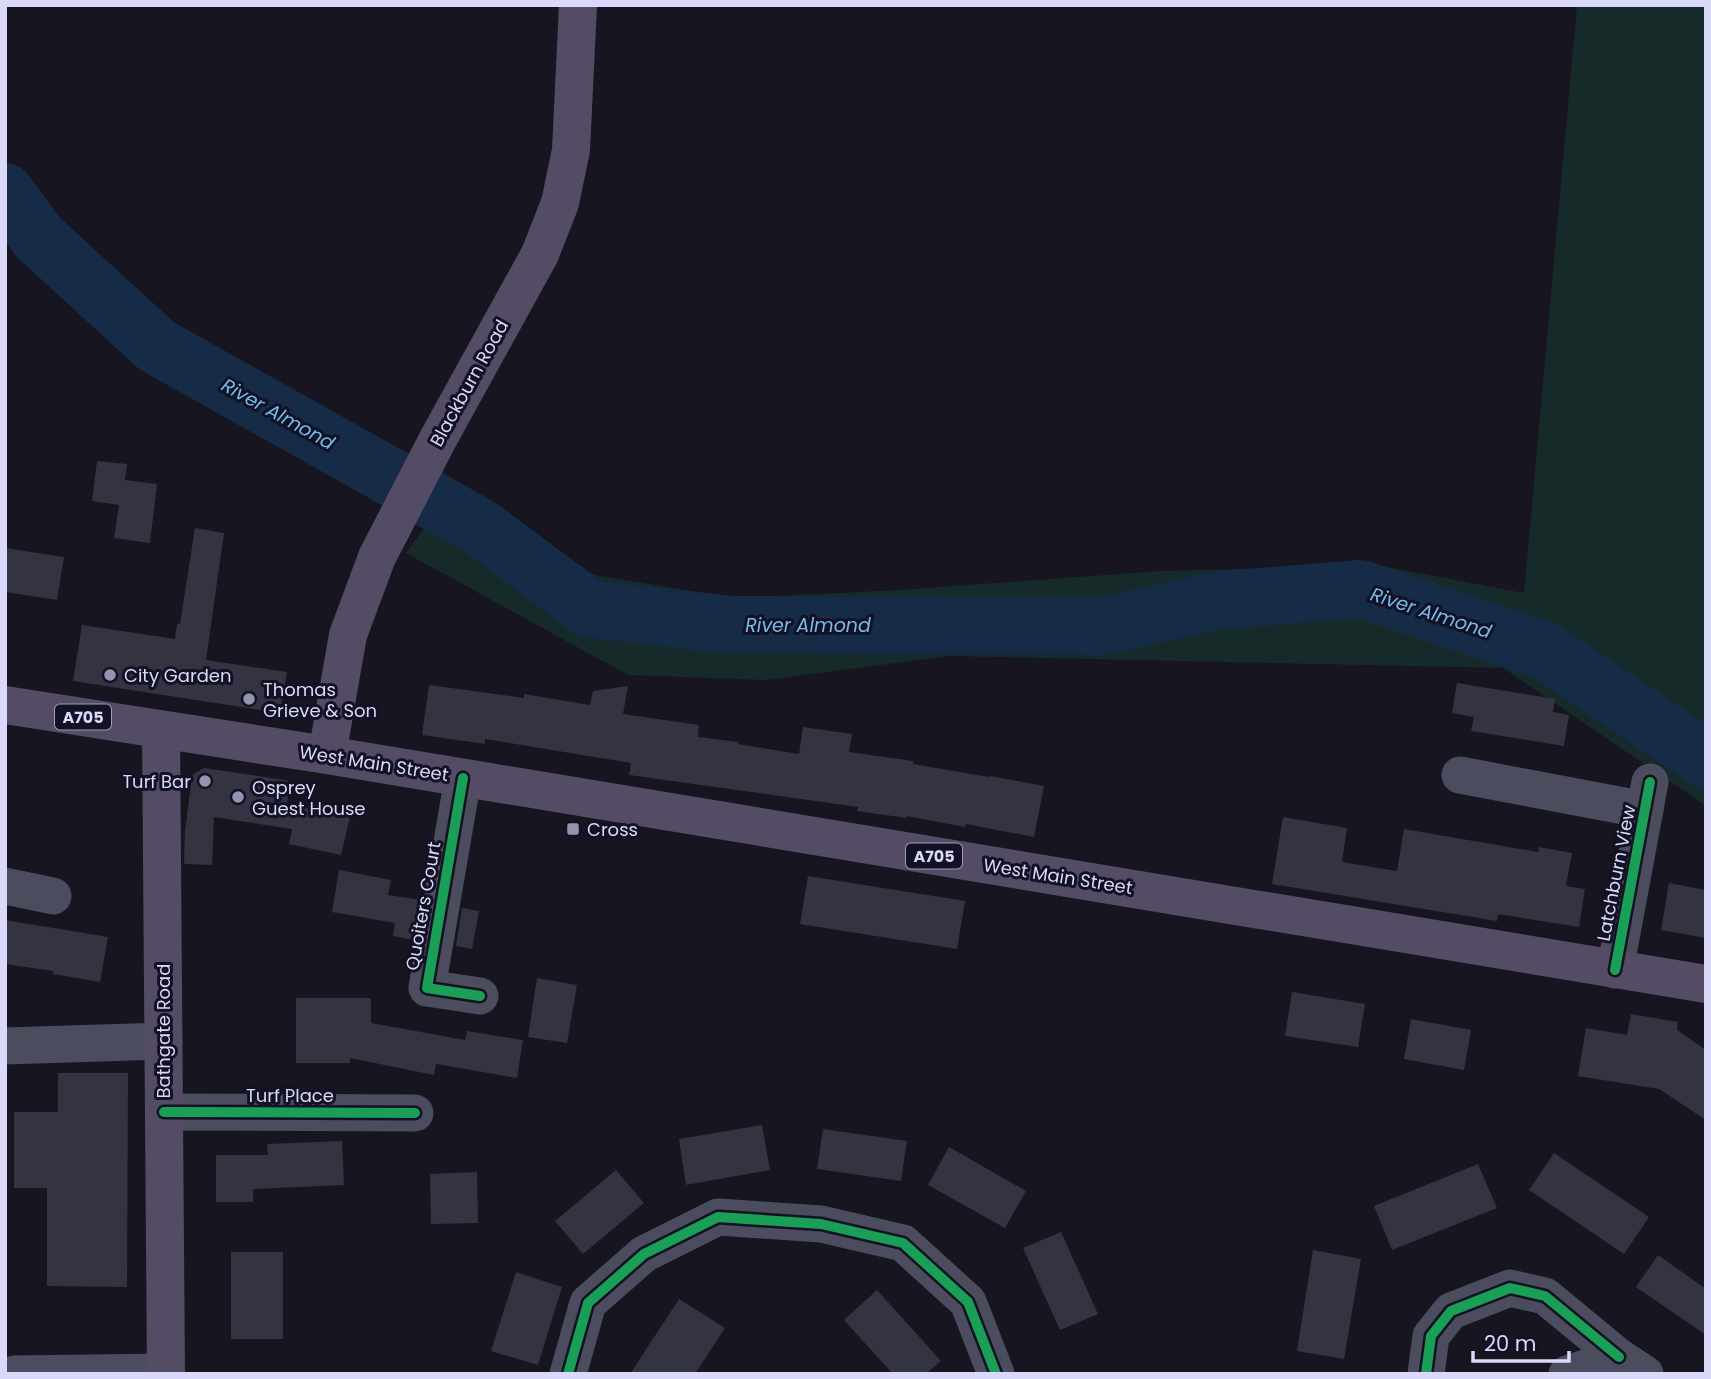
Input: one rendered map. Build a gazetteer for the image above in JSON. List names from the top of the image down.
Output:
{
  "streets": {
    "main road": [
      "Blackburn Road",
      "A705",
      "West Main Street",
      "Bathgate Road"
    ],
    "street": ["Latchburn View", "Quoiters Court", "Turf Place"]
  },
  "crossings": [
    ["Blackburn Road", "West Main Street"],
    ["A705", "West Main Street"],
    ["A705", "Bathgate Road"],
    ["West Main Street", "Latchburn View"],
    ["West Main Street", "Quoiters Court"],
    ["West Main Street", "Bathgate Road"],
    ["Bathgate Road", "Turf Place"]
  ],
  "water": ["River Almond"],
  "places": {
    "other": [
      "City Garden",
      "Thomas Grieve & Son",
      "Turf Bar",
      "Osprey Guest House"
    ],
    "transit": ["Cross"]
  },
  "scale_bar": "20 m"
}
